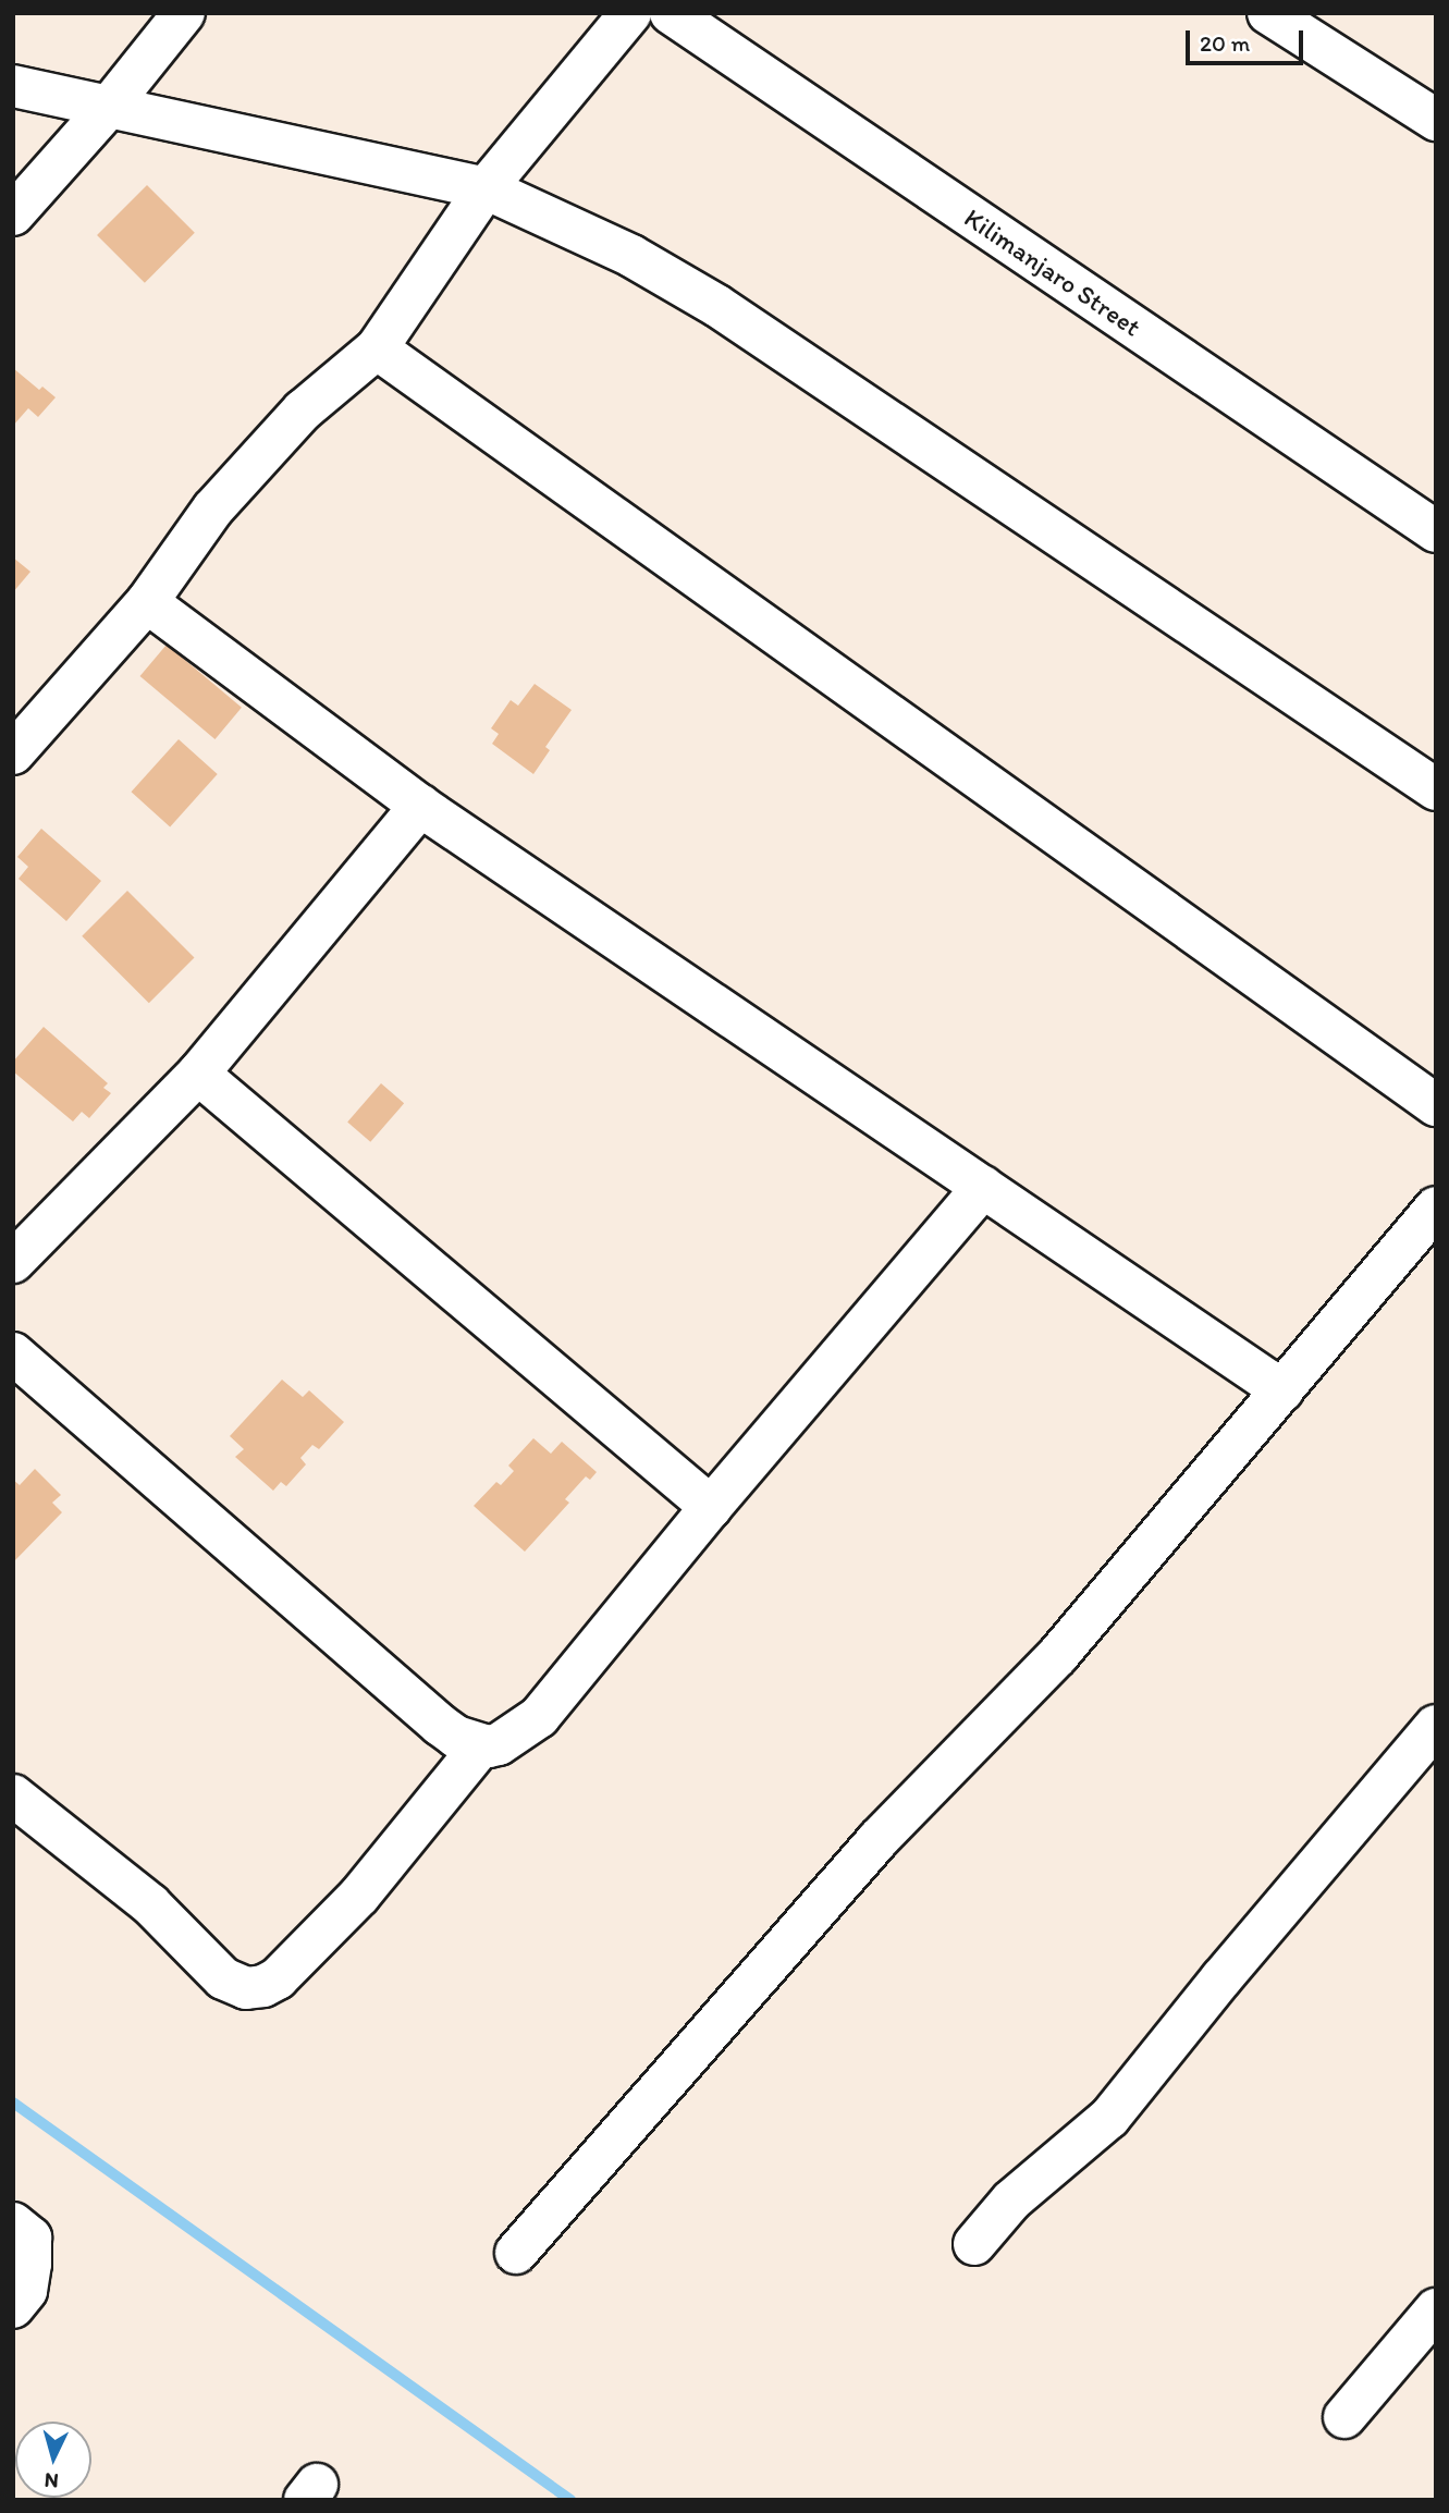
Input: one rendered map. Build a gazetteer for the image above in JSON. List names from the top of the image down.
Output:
{
  "streets": {
    "street": ["Kilimanjaro Street"]
  },
  "scale_bar": "20 m",
  "north": "bottom"
}
